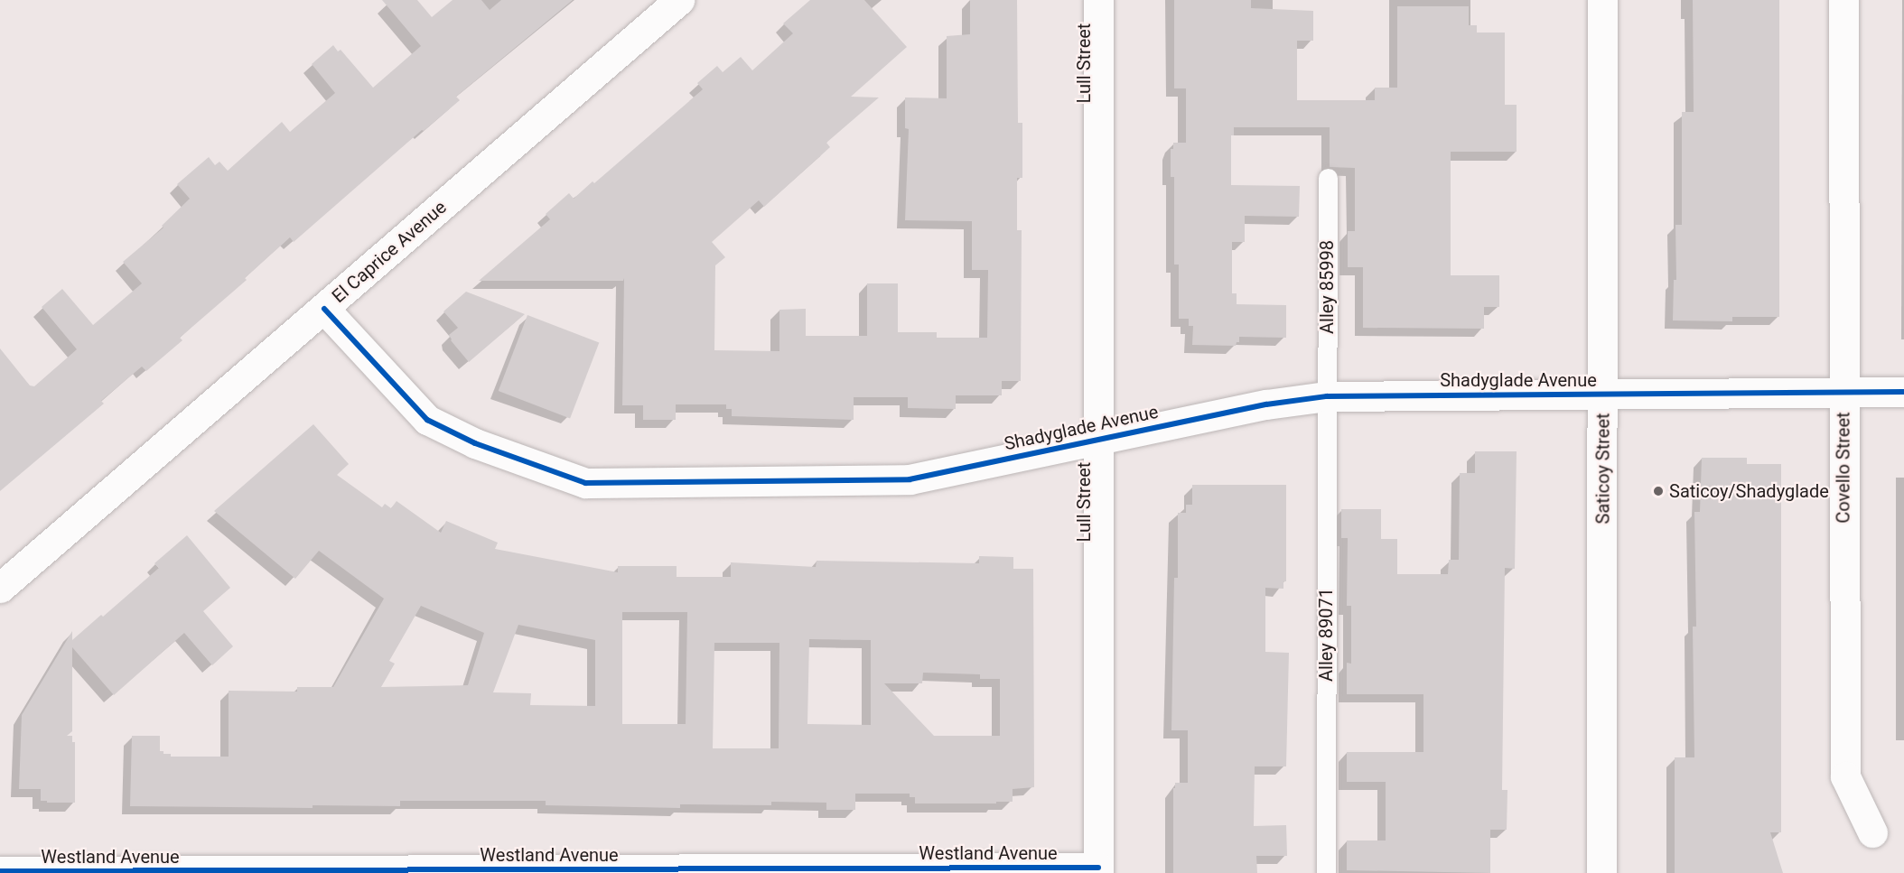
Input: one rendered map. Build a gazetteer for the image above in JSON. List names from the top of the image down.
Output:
{
  "streets": {
    "street": [
      "Lull Street",
      "El Caprice Avenue",
      "Shadyglade Avenue",
      "Covello Street",
      "Saticoy Street",
      "Westland Avenue"
    ],
    "lane": ["Alley 85998", "Alley 89071"]
  },
  "crossings": [
    ["Lull Street", "Shadyglade Avenue"],
    ["Lull Street", "Westland Avenue"],
    ["El Caprice Avenue", "Shadyglade Avenue"],
    ["Alley 85998", "Shadyglade Avenue"],
    ["Alley 85998", "Alley 89071"],
    ["Shadyglade Avenue", "Covello Street"],
    ["Shadyglade Avenue", "Saticoy Street"],
    ["Shadyglade Avenue", "Alley 89071"]
  ],
  "places": ["Saticoy/Shadyglade"]
}
